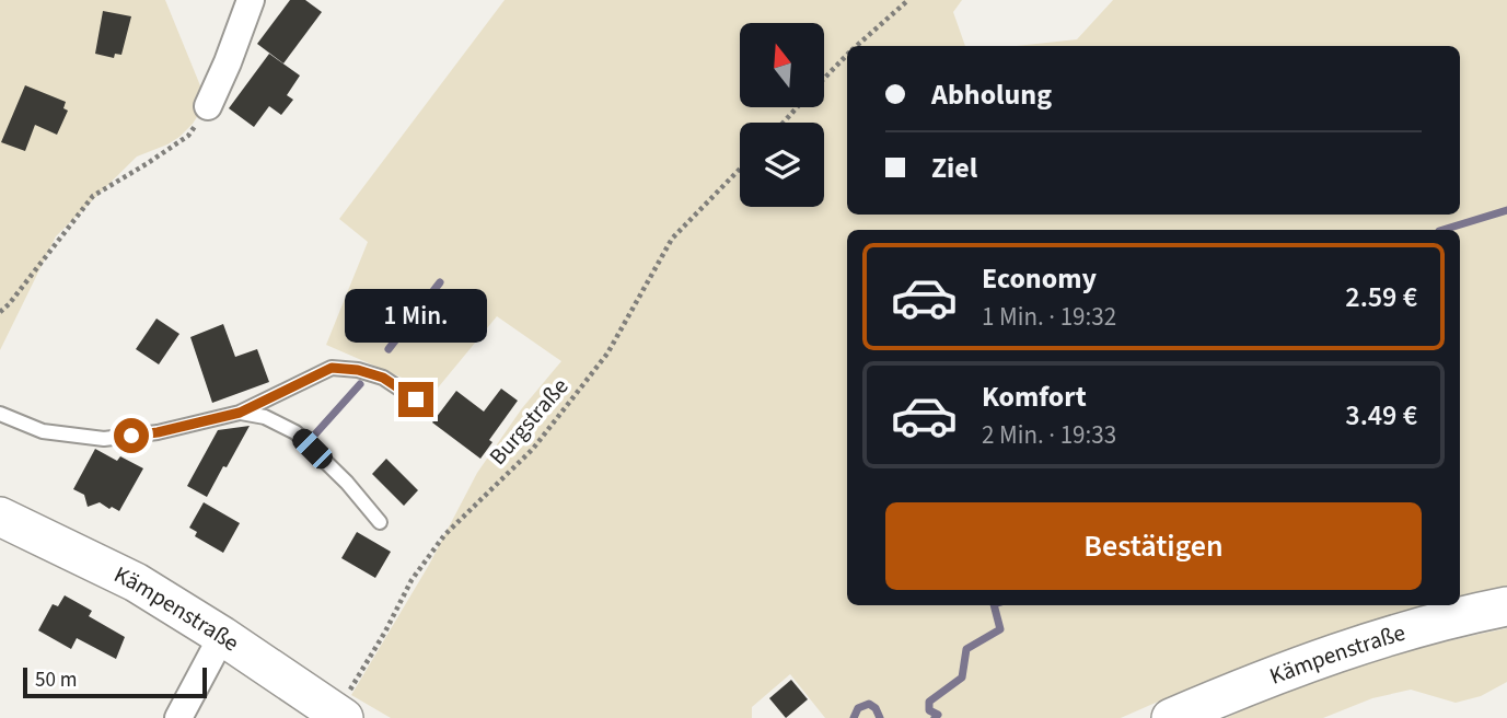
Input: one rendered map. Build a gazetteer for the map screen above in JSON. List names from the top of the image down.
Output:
{
  "streets": {
    "street": ["Kämpenstraße"],
    "path": ["Burgstraße"]
  },
  "crossings": [
    ["Burgstraße", "Kämpenstraße"]
  ],
  "scale_bar": "50 m",
  "north": "top",
  "page": {
    "banner": ["Abholung", "Ziel"],
    "list": [
      {
        "name": "Economy",
        "note": "1 Min. · 19:32",
        "value": "2.59 €"
      },
      {
        "name": "Komfort",
        "note": "2 Min. · 19:33",
        "value": "3.49 €"
      }
    ],
    "bubble": "1 Min.",
    "buttons": "Bestätigen",
    "scale": "50 m"
  }
}
